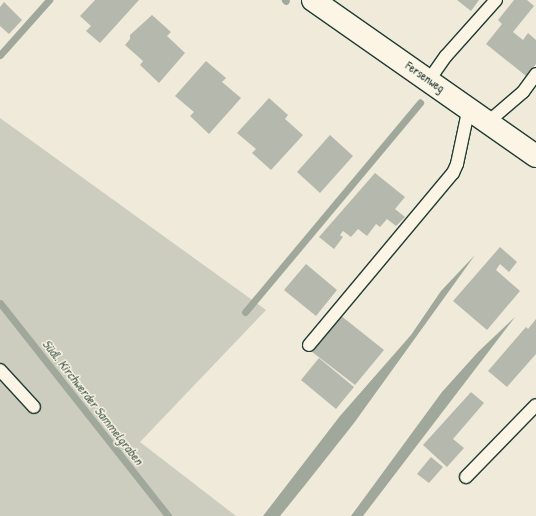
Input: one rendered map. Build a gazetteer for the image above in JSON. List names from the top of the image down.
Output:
{
  "streets": {
    "street": ["Fersenweg"]
  },
  "water": ["Südl. Kirchwerder Sammelgraben"]
}
